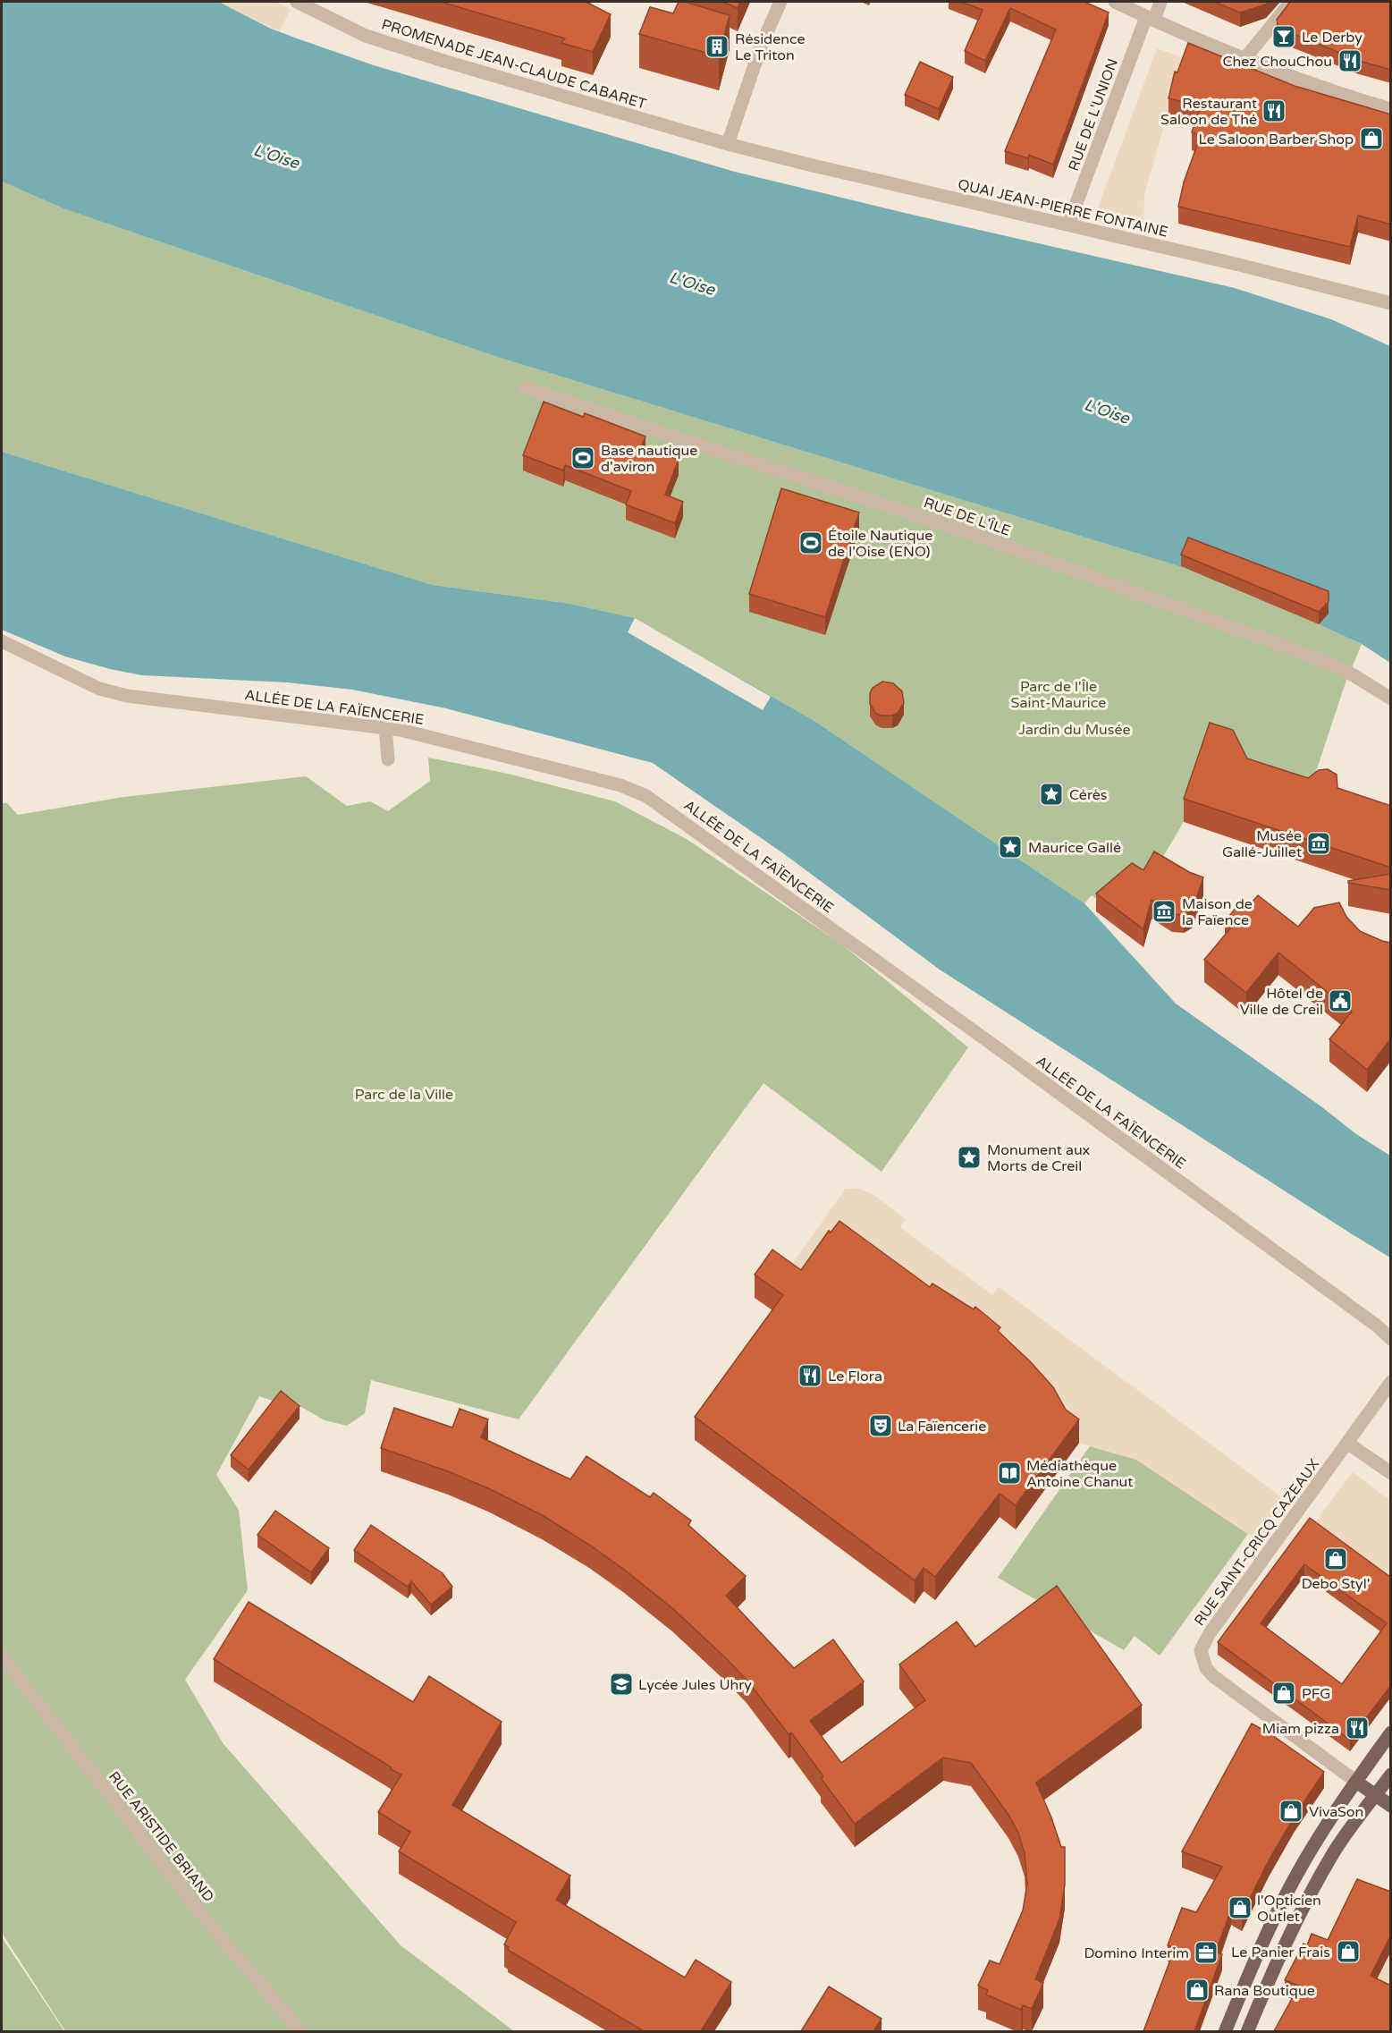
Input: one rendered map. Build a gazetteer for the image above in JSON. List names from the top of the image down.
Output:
{
  "streets": {
    "street": [
      "PROMENADE JEAN-CLAUDE CABARET",
      "RUE DE L'UNION",
      "QUAI JEAN-PIERRE FONTAINE",
      "RUE DE L'ÎLE",
      "ALLÉE DE LA FAÏENCERIE",
      "RUE SAINT-CRICQ CAZEAUX",
      "RUE ARISTIDE BRIAND"
    ]
  },
  "crossings": [
    ["PROMENADE JEAN-CLAUDE CABARET", "QUAI JEAN-PIERRE FONTAINE"],
    ["RUE DE L'UNION", "QUAI JEAN-PIERRE FONTAINE"]
  ],
  "water": ["L'Oise"],
  "parks": ["Parc de l'Île Saint-Maurice", "Jardin du Musée", "Parc de la Ville"],
  "places": {
    "bar": ["Le Derby"],
    "building": ["Résidence Le Triton"],
    "restaurant": [
      "Chez ChouChou",
      "Restaurant Saloon de Thé",
      "Le Flora",
      "Miam pizza"
    ],
    "shop": [
      "Le Saloon Barber Shop",
      "Debo Styl'",
      "PFG",
      "VivaSon",
      "l'Opticien Outlet",
      "Le Panier Frais",
      "Rana Boutique"
    ],
    "sports": ["Base nautique d'aviron", "Étoile Nautique de l'Oise (ENO)"],
    "place": ["Cérès", "Maurice Gallé", "Monument aux Morts de Creil"],
    "museum": ["Musée Gallé-Juillet", "Maison de la Faïence"],
    "public building": ["Hôtel de Ville de Creil"],
    "theatre": ["La Faïencerie"],
    "library": ["Médiathèque Antoine Chanut"],
    "school or university": ["Lycée Jules Uhry"],
    "office": ["Domino Interim"]
  }
}
